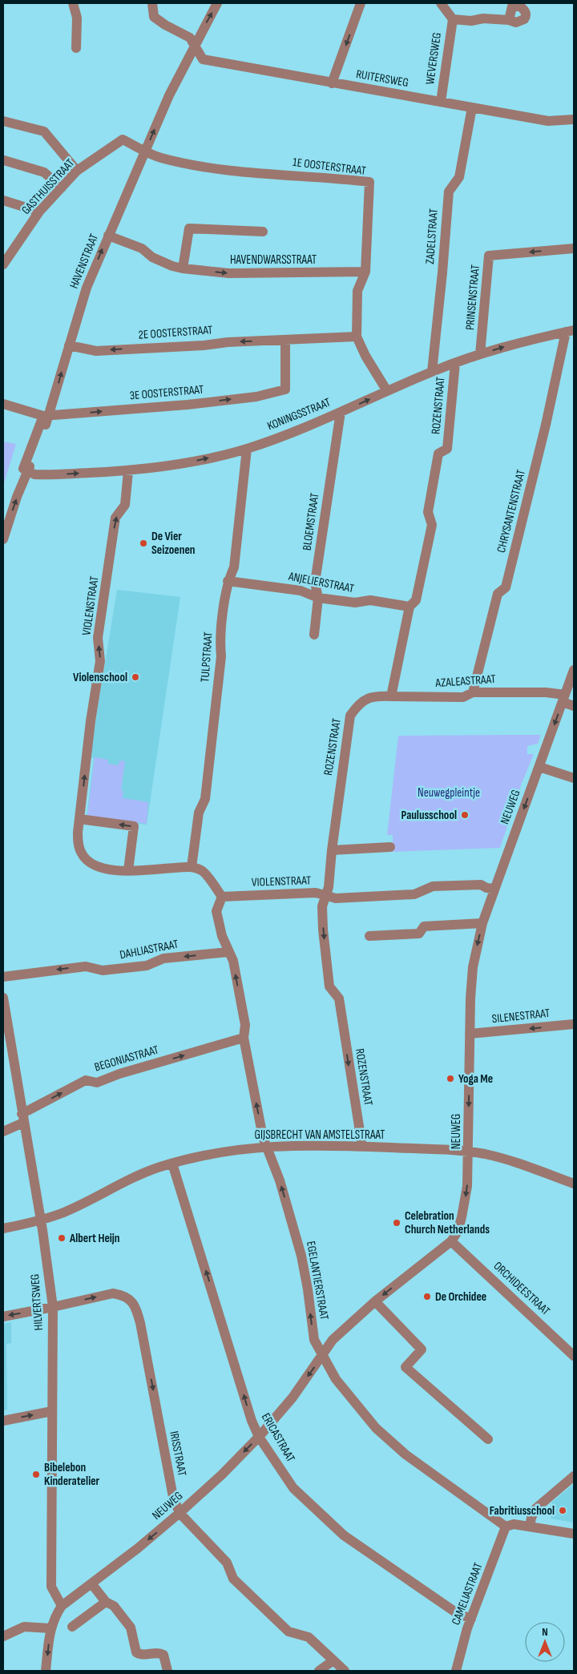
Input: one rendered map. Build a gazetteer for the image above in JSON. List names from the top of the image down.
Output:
{
  "streets": {
    "street": [
      "WEVERSWEG",
      "RUITERSWEG",
      "1E OOSTERSTRAAT",
      "GASTHUISSTRAAT",
      "ZADELSTRAAT",
      "HAVENDWARSSTRAAT",
      "HAVENSTRAAT",
      "PRINSENSTRAAT",
      "2E OOSTERSTRAAT",
      "3E OOSTERSTRAAT",
      "ROZENSTRAAT",
      "KONINGSSTRAAT",
      "CHRYSANTENSTRAAT",
      "BLOEMSTRAAT",
      "ANJELIERSTRAAT",
      "VIOLENSTRAAT",
      "TULPSTRAAT",
      "AZALEASTRAAT",
      "NEUWEG",
      "DAHLIASTRAAT",
      "SILENESTRAAT",
      "BEGONIASTRAAT",
      "GIJSBRECHT VAN AMSTELSTRAAT",
      "EGELANTIERSTRAAT",
      "ORCHIDEESTRAAT",
      "HILVERTSWEG",
      "ERICASTRAAT",
      "IRISSTRAAT",
      "CAMELIASTRAAT"
    ]
  },
  "crossings": [
    ["WEVERSWEG", "RUITERSWEG"],
    ["RUITERSWEG", "ZADELSTRAAT"],
    ["RUITERSWEG", "HAVENSTRAAT"],
    ["1E OOSTERSTRAAT", "GASTHUISSTRAAT"],
    ["1E OOSTERSTRAAT", "HAVENDWARSSTRAAT"],
    ["1E OOSTERSTRAAT", "HAVENSTRAAT"],
    ["1E OOSTERSTRAAT", "2E OOSTERSTRAAT"],
    ["1E OOSTERSTRAAT", "KONINGSSTRAAT"],
    ["GASTHUISSTRAAT", "HAVENSTRAAT"],
    ["ZADELSTRAAT", "KONINGSSTRAAT"],
    ["HAVENDWARSSTRAAT", "HAVENSTRAAT"],
    ["HAVENSTRAAT", "2E OOSTERSTRAAT"],
    ["HAVENSTRAAT", "3E OOSTERSTRAAT"],
    ["HAVENSTRAAT", "KONINGSSTRAAT"],
    ["PRINSENSTRAAT", "KONINGSSTRAAT"],
    ["2E OOSTERSTRAAT", "3E OOSTERSTRAAT"],
    ["ROZENSTRAAT", "KONINGSSTRAAT"],
    ["ROZENSTRAAT", "ANJELIERSTRAAT"],
    ["ROZENSTRAAT", "VIOLENSTRAAT"],
    ["ROZENSTRAAT", "AZALEASTRAAT"],
    ["ROZENSTRAAT", "GIJSBRECHT VAN AMSTELSTRAAT"],
    ["KONINGSSTRAAT", "CHRYSANTENSTRAAT"],
    ["KONINGSSTRAAT", "BLOEMSTRAAT"],
    ["KONINGSSTRAAT", "VIOLENSTRAAT"],
    ["KONINGSSTRAAT", "TULPSTRAAT"],
    ["CHRYSANTENSTRAAT", "AZALEASTRAAT"],
    ["BLOEMSTRAAT", "ANJELIERSTRAAT"],
    ["ANJELIERSTRAAT", "TULPSTRAAT"],
    ["VIOLENSTRAAT", "TULPSTRAAT"],
    ["VIOLENSTRAAT", "NEUWEG"],
    ["VIOLENSTRAAT", "EGELANTIERSTRAAT"],
    ["AZALEASTRAAT", "NEUWEG"],
    ["NEUWEG", "SILENESTRAAT"],
    ["NEUWEG", "GIJSBRECHT VAN AMSTELSTRAAT"],
    ["NEUWEG", "EGELANTIERSTRAAT"],
    ["NEUWEG", "ORCHIDEESTRAAT"],
    ["NEUWEG", "HILVERTSWEG"],
    ["NEUWEG", "ERICASTRAAT"],
    ["NEUWEG", "IRISSTRAAT"],
    ["DAHLIASTRAAT", "EGELANTIERSTRAAT"],
    ["BEGONIASTRAAT", "EGELANTIERSTRAAT"],
    ["BEGONIASTRAAT", "HILVERTSWEG"],
    ["GIJSBRECHT VAN AMSTELSTRAAT", "EGELANTIERSTRAAT"],
    ["GIJSBRECHT VAN AMSTELSTRAAT", "HILVERTSWEG"],
    ["GIJSBRECHT VAN AMSTELSTRAAT", "ERICASTRAAT"],
    ["EGELANTIERSTRAAT", "CAMELIASTRAAT"],
    ["HILVERTSWEG", "IRISSTRAAT"],
    ["ERICASTRAAT", "CAMELIASTRAAT"]
  ],
  "one_way": [
    "HAVENDWARSSTRAAT",
    "HAVENSTRAAT",
    "2E OOSTERSTRAAT",
    "3E OOSTERSTRAAT",
    "KONINGSSTRAAT",
    "VIOLENSTRAAT",
    "NEUWEG",
    "DAHLIASTRAAT",
    "SILENESTRAAT",
    "BEGONIASTRAAT",
    "EGELANTIERSTRAAT",
    "ERICASTRAAT"
  ],
  "parks": ["Neuwegpleintje"],
  "places": [
    "De Vier Seizoenen",
    "Violenschool",
    "Paulusschool",
    "Yoga Me",
    "Celebration Church Netherlands",
    "Albert Heijn",
    "De Orchidee",
    "Bibelebon Kinderatelier",
    "Fabritiusschool"
  ],
  "north": "top"
}
